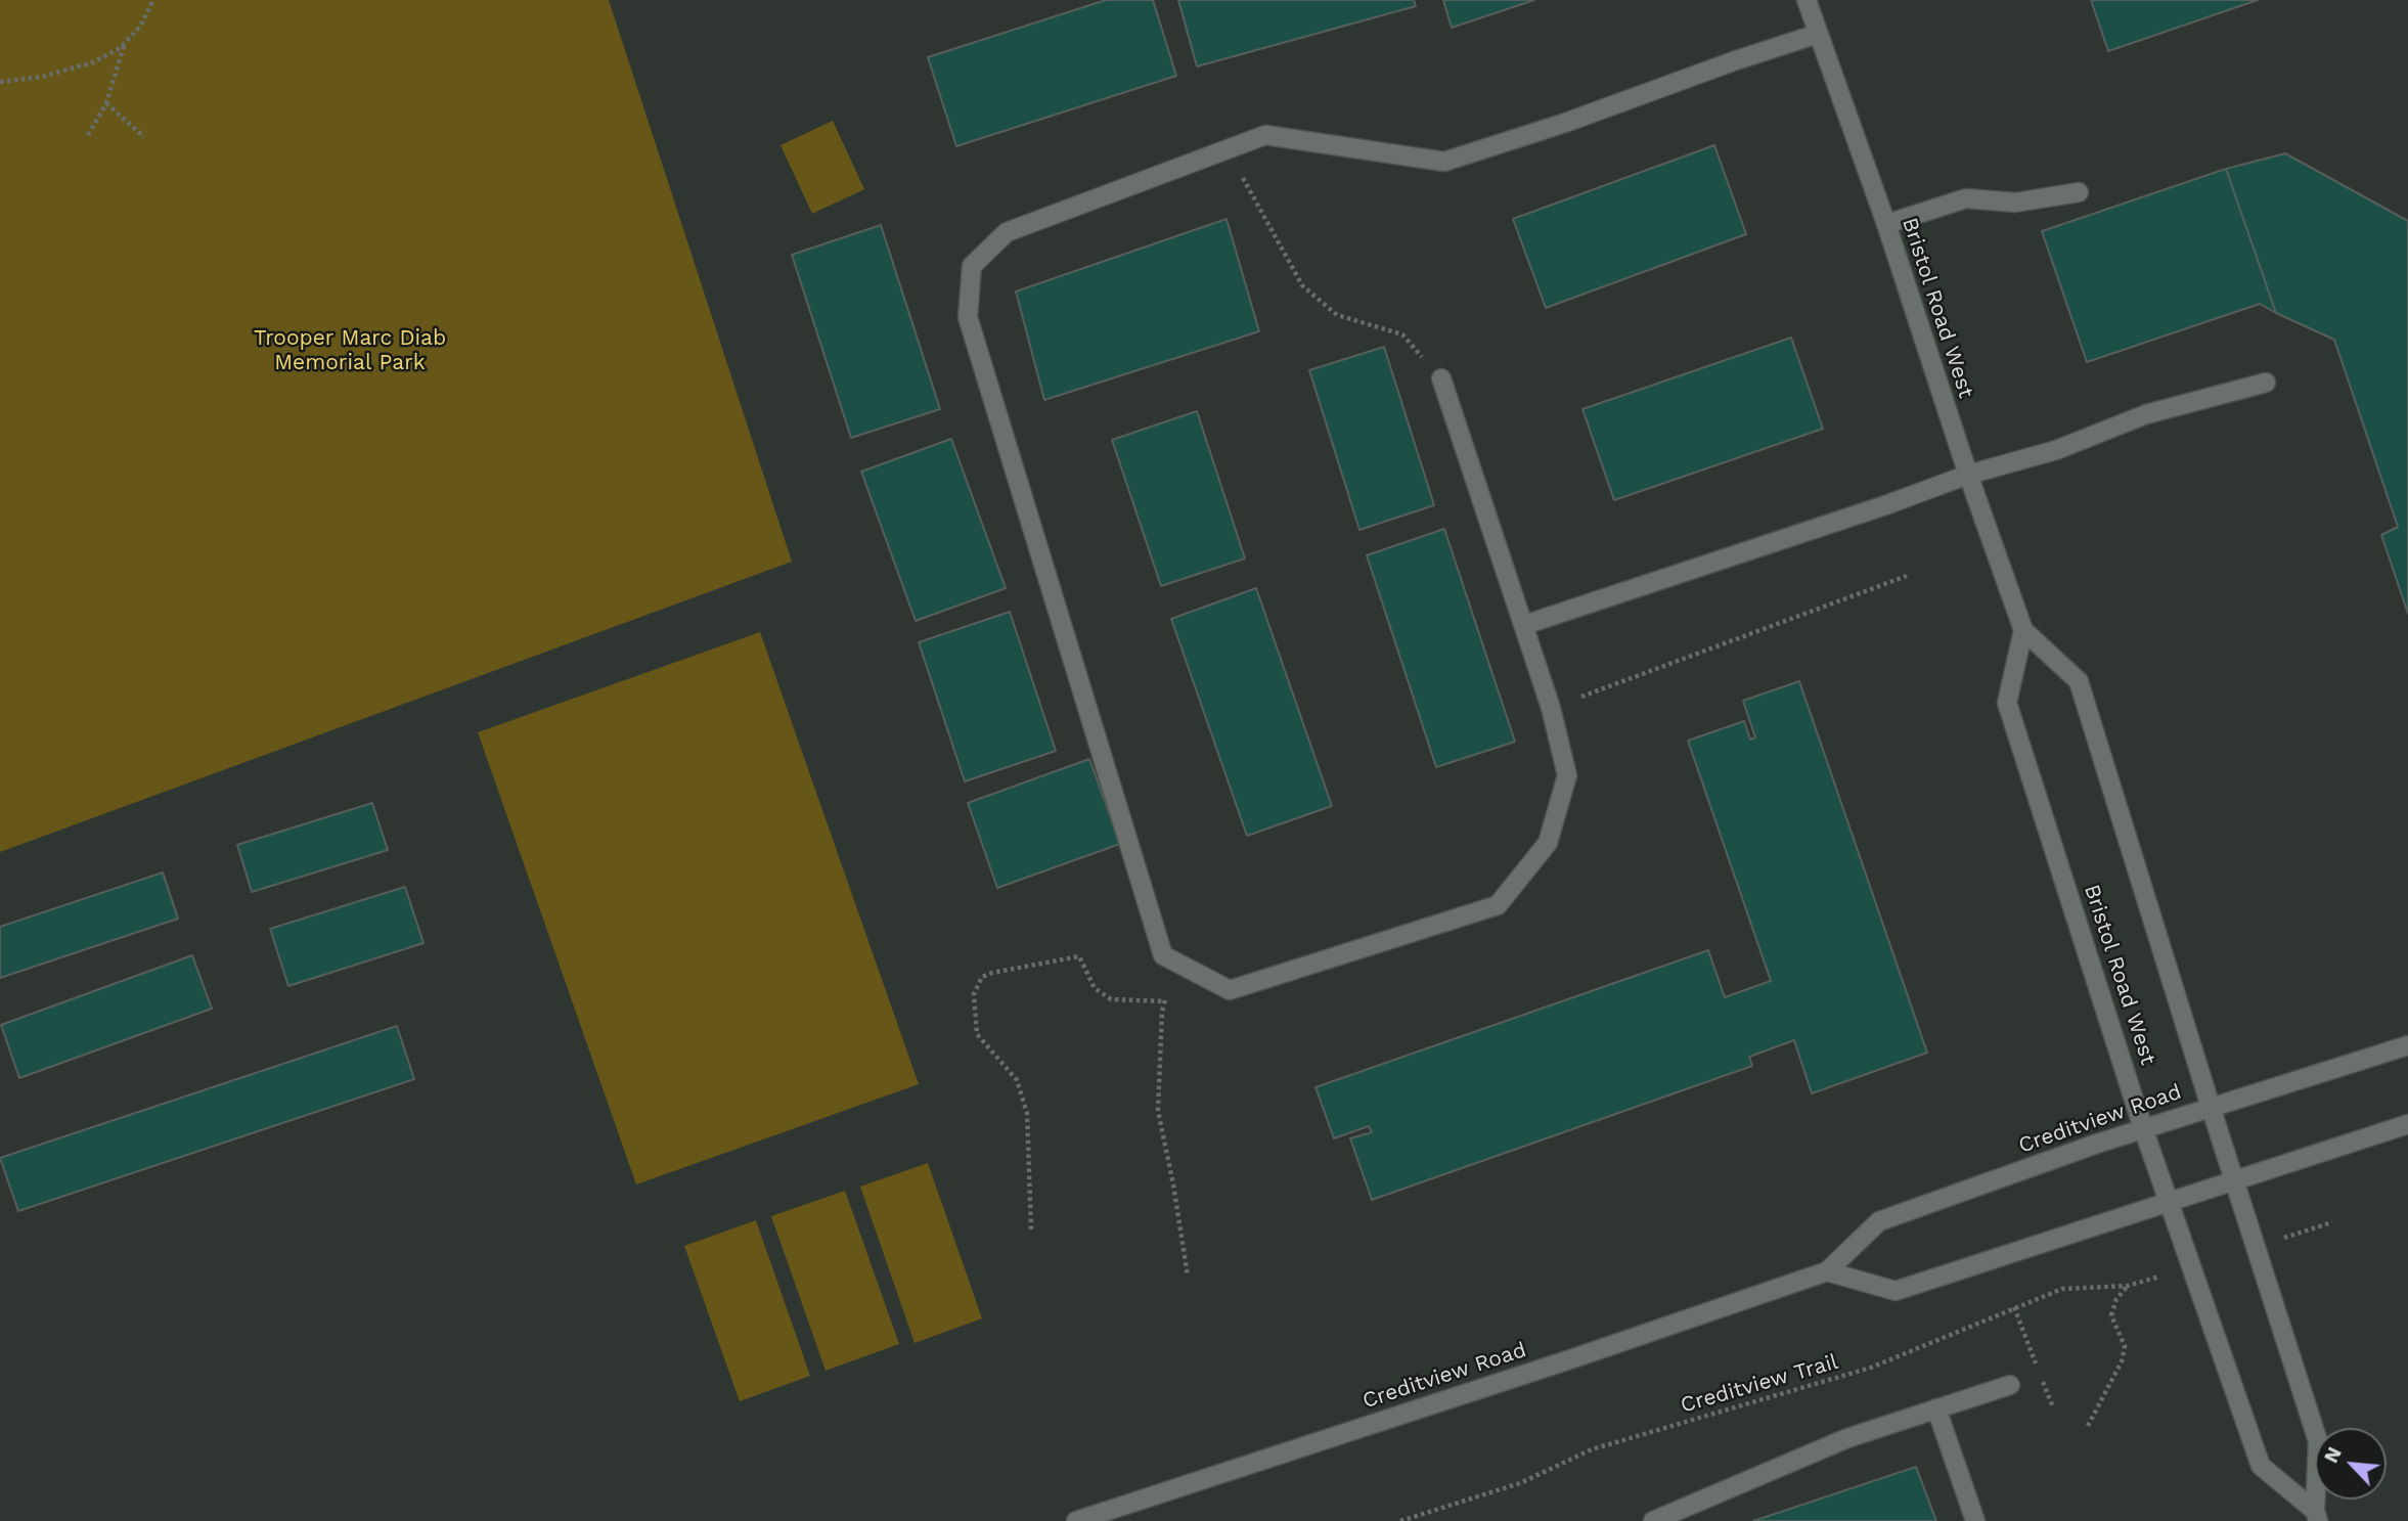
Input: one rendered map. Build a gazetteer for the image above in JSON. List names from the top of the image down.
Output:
{
  "streets": {
    "street": ["Bristol Road West", "Creditview Road"],
    "path": ["Creditview Trail"]
  },
  "crossings": [
    ["Bristol Road West", "Creditview Road"]
  ],
  "parks": ["Trooper Marc Diab Memorial Park"],
  "north": "top left"
}
